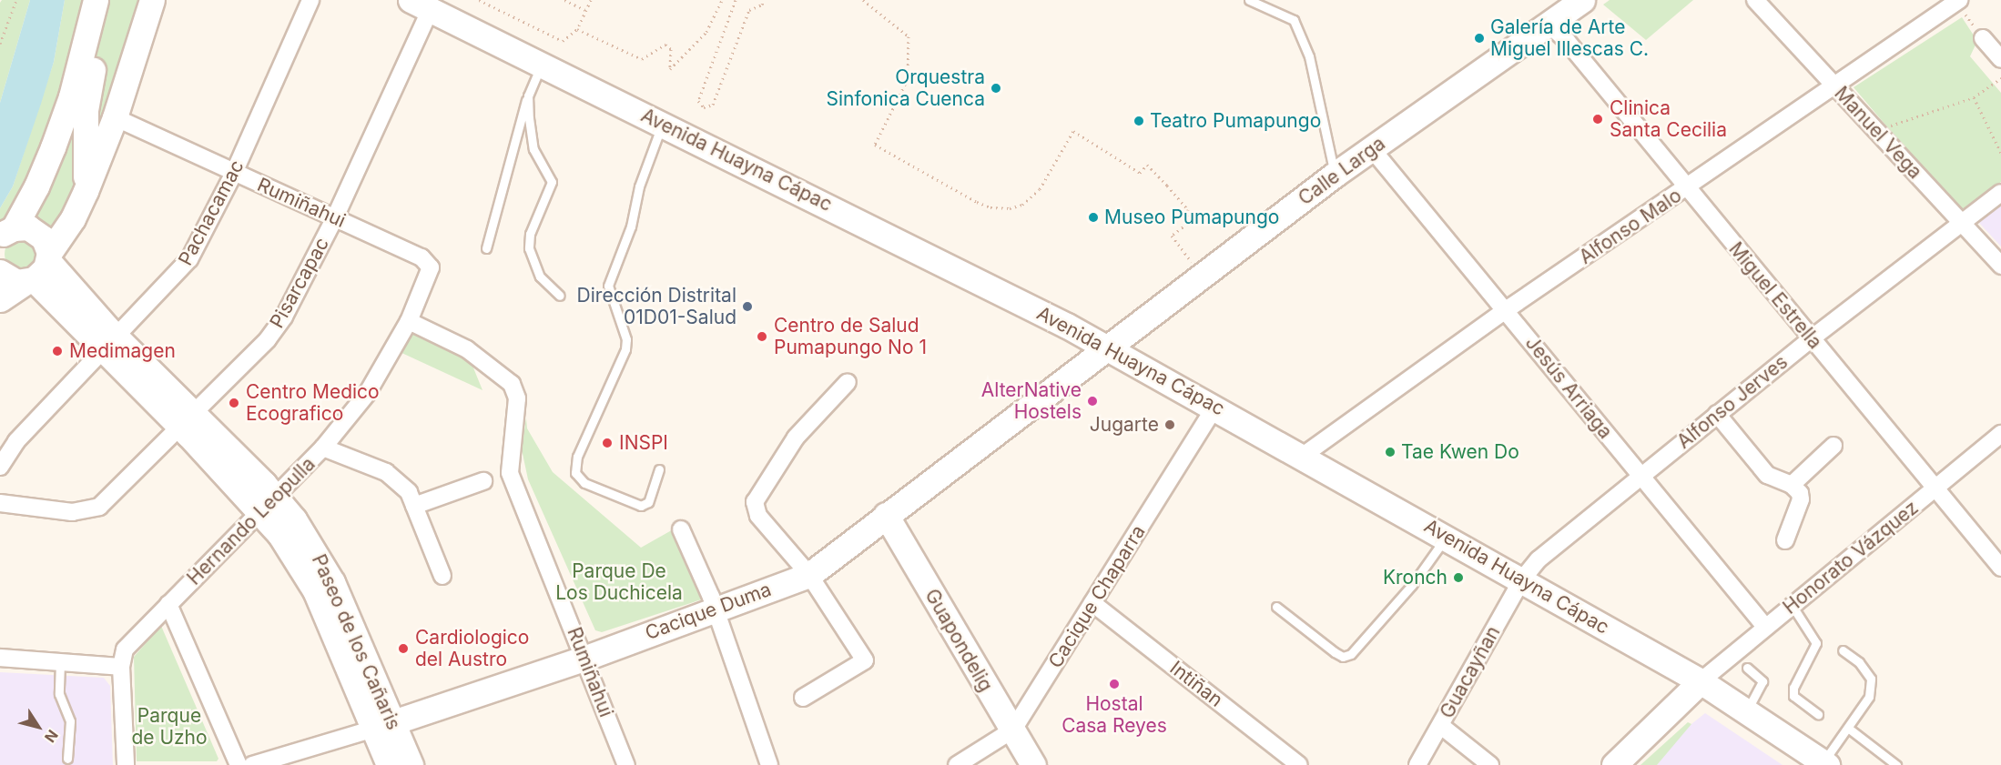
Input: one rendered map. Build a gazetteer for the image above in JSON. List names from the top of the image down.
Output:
{
  "streets": {
    "street": [
      "Manuel Vega",
      "Avenida Huayna Cápac",
      "Calle Larga",
      "Rumiñahui",
      "Pachacamac",
      "Alfonso Malo",
      "Pisarcapac",
      "Miguel Estrella",
      "Jesús Arriaga",
      "Alfonso Jerves",
      "Hernando Leopulla",
      "Honorato Vázquez",
      "Cacique Chaparra",
      "Cacique Duma",
      "Guapondelig",
      "Paseo de los Cañaris",
      "Guacayñan",
      "Intiñan"
    ]
  },
  "crossings": [
    ["Manuel Vega", "Alfonso Malo"],
    ["Manuel Vega", "Alfonso Jerves"],
    ["Avenida Huayna Cápac", "Calle Larga"],
    ["Avenida Huayna Cápac", "Alfonso Malo"],
    ["Avenida Huayna Cápac", "Pisarcapac"],
    ["Avenida Huayna Cápac", "Alfonso Jerves"],
    ["Avenida Huayna Cápac", "Honorato Vázquez"],
    ["Avenida Huayna Cápac", "Cacique Chaparra"],
    ["Avenida Huayna Cápac", "Cacique Duma"],
    ["Avenida Huayna Cápac", "Guacayñan"],
    ["Calle Larga", "Miguel Estrella"],
    ["Calle Larga", "Jesús Arriaga"],
    ["Calle Larga", "Cacique Duma"],
    ["Rumiñahui", "Pachacamac"],
    ["Rumiñahui", "Pisarcapac"],
    ["Rumiñahui", "Hernando Leopulla"],
    ["Rumiñahui", "Cacique Duma"],
    ["Pachacamac", "Paseo de los Cañaris"],
    ["Alfonso Malo", "Miguel Estrella"],
    ["Alfonso Malo", "Jesús Arriaga"],
    ["Pisarcapac", "Paseo de los Cañaris"],
    ["Miguel Estrella", "Alfonso Jerves"],
    ["Miguel Estrella", "Honorato Vázquez"],
    ["Jesús Arriaga", "Alfonso Jerves"],
    ["Jesús Arriaga", "Honorato Vázquez"],
    ["Alfonso Jerves", "Guacayñan"],
    ["Hernando Leopulla", "Paseo de los Cañaris"],
    ["Cacique Chaparra", "Guapondelig"],
    ["Cacique Chaparra", "Intiñan"],
    ["Cacique Duma", "Guapondelig"],
    ["Cacique Duma", "Paseo de los Cañaris"]
  ],
  "parks": ["Parque De Los Duchicela", "Parque de Uzho"],
  "places": [
    "Galería de Arte Miguel Illescas C.",
    "Orquestra Sinfonica Cuenca",
    "Clinica Santa Cecilia",
    "Teatro Pumapungo",
    "Museo Pumapungo",
    "Dirección Distrital 01D01-Salud",
    "Centro de Salud Pumapungo No 1",
    "Medimagen",
    "AlterNative Hostels",
    "Centro Medico Ecografico",
    "Jugarte",
    "INSPI",
    "Tae Kwen Do",
    "Kronch",
    "Cardiologico del Austro",
    "Hostal Casa Reyes"
  ],
  "north": "bottom right"
}
